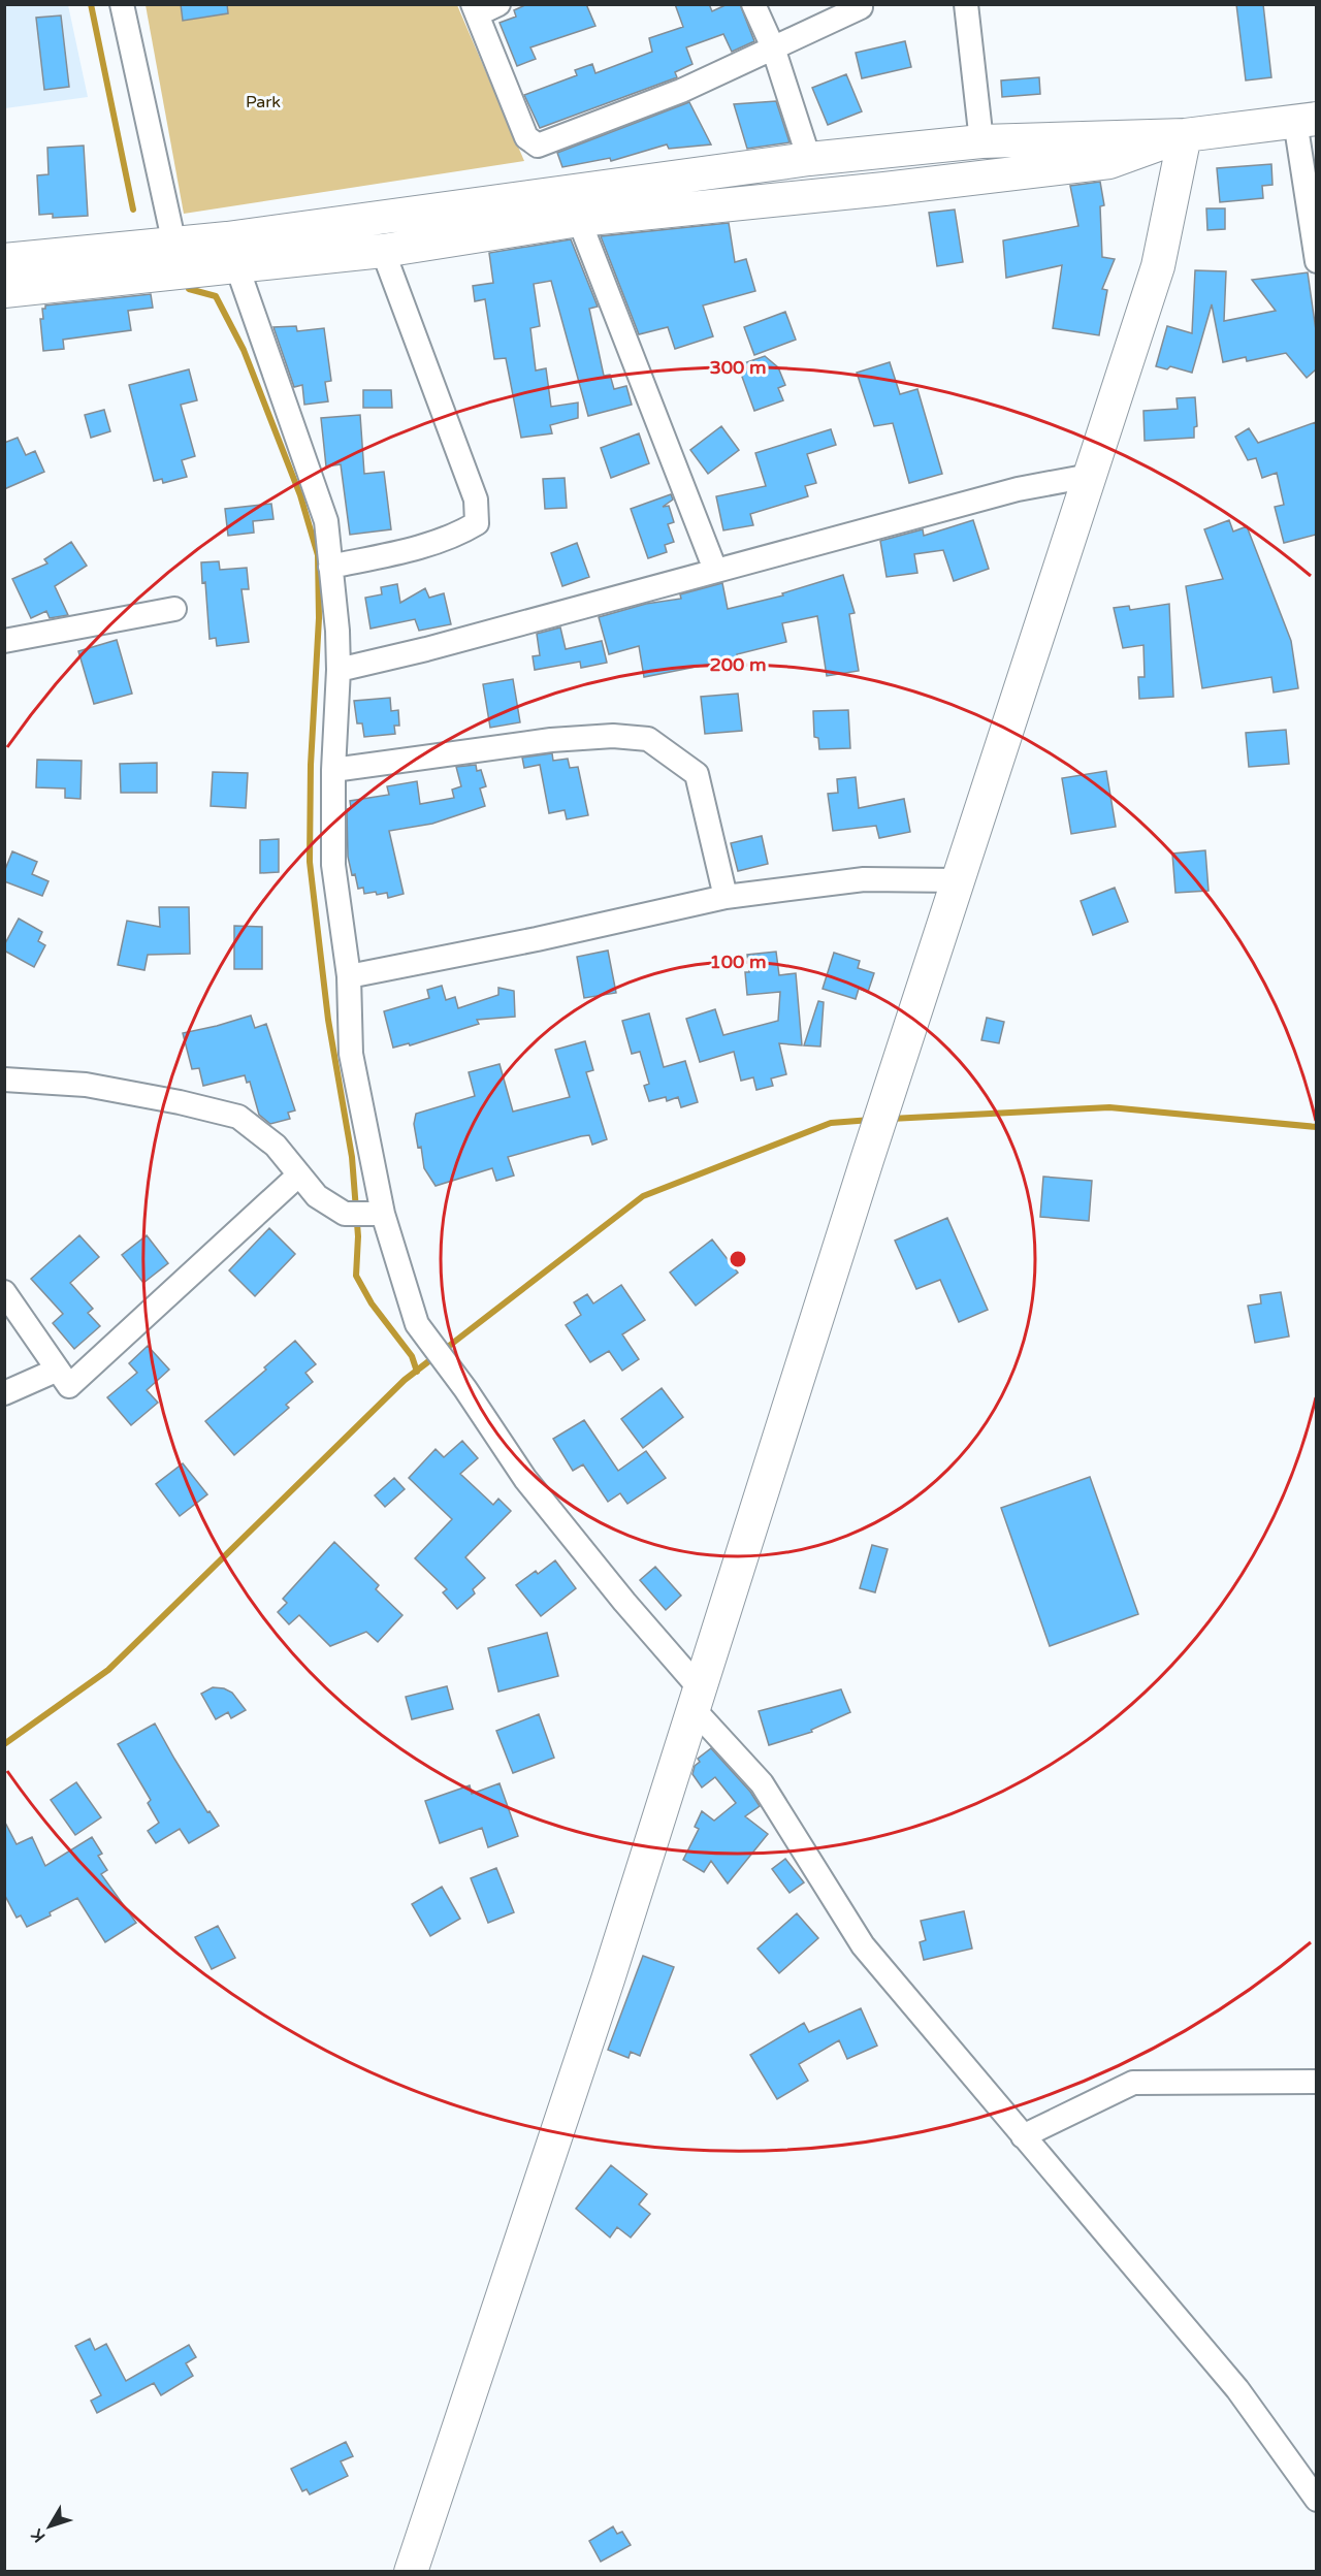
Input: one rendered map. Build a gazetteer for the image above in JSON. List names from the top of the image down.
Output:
{
  "parks": ["Park"],
  "north": "bottom left",
  "rings": ["300 m", "200 m", "100 m"]
}
